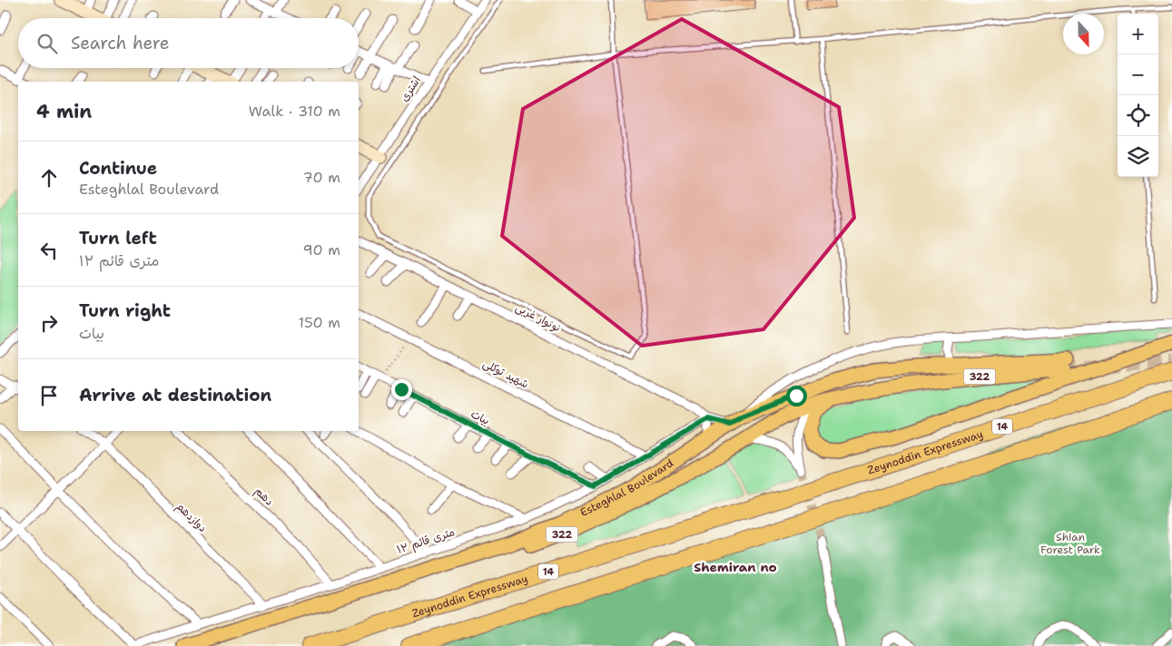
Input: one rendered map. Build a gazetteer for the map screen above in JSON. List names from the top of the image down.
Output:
{
  "streets": {
    "highway": ["14", "Zeynoddin Expressway"],
    "main road": ["322", "Esteghlal Boulevard"],
    "street": [
      "اشتری",
      "نونوار غربی",
      "شهید توکلی",
      "بیات",
      "دهم",
      "دوازدهم",
      "۱۲ متری قائم"
    ]
  },
  "crossings": [
    ["نونوار غربی", "۱۲ متری قائم"],
    ["شهید توکلی", "۱۲ متری قائم"],
    ["بیات", "۱۲ متری قائم"],
    ["دهم", "۱۲ متری قائم"],
    ["دوازدهم", "۱۲ متری قائم"]
  ],
  "districts": ["Shemiran no"],
  "parks": ["Shian Forest Park"],
  "north": "bottom",
  "page": {
    "map_buttons": ["+", "−"],
    "search": "Search here",
    "heading": ["4 min", "Walk · 310 m"],
    "list": [
      ["Continue", "Esteghlal Boulevard", "70 m"],
      ["Turn left", "۱۲ متری قائم", "90 m"],
      ["Turn right", "بیات", "150 m"],
      "Arrive at destination"
    ]
  }
}
